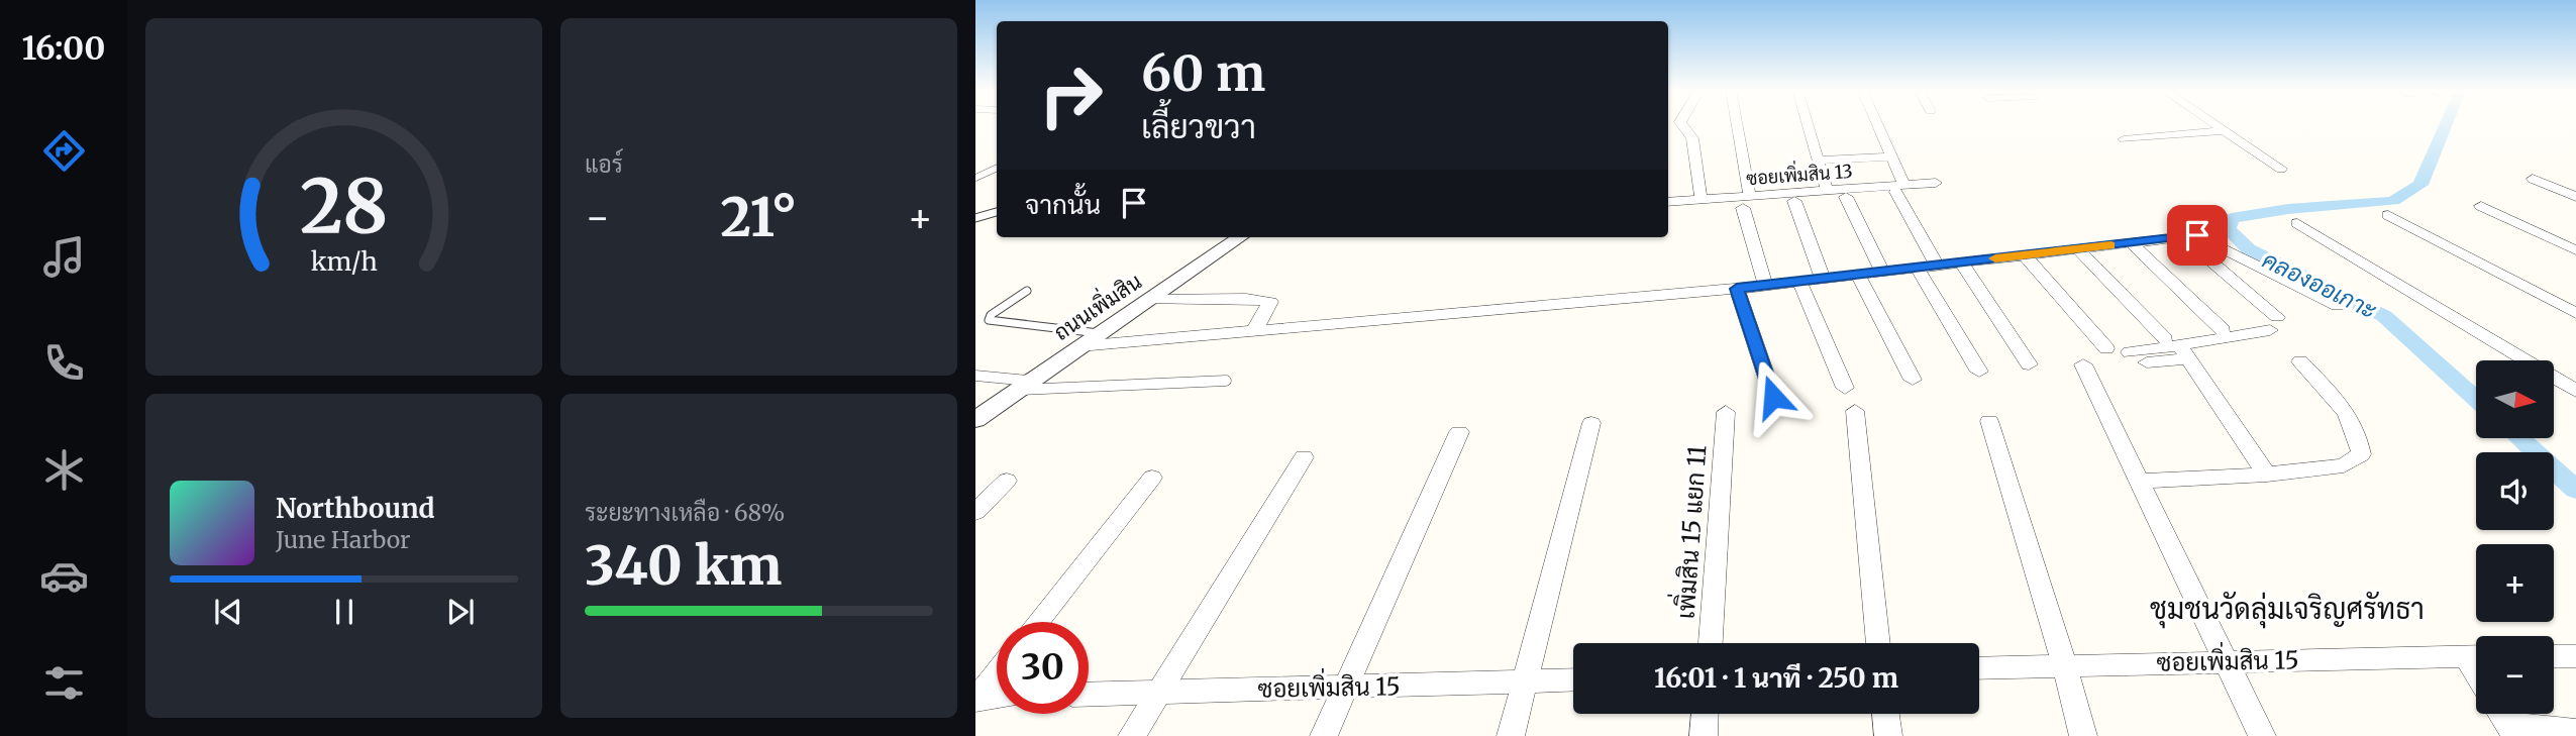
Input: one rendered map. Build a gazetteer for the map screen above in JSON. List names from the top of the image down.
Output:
{
  "streets": {
    "street": [
      "ซอยเพิ่มสิน 13",
      "ถนนเพิ่มสิน",
      "เพิ่มสิน 15 แยก 11",
      "ซอยเพิ่มสิน 15"
    ]
  },
  "districts": ["ชุมชนวัดลุ่มเจริญศรัทธา"],
  "water": ["คลองออเกาะ"],
  "north": "right",
  "page": {
    "tabs": "16:00",
    "tile": [
      "แอร์",
      ["ระยะทางเหลือ · 68%", "340 km"]
    ],
    "turn": ["60 m", "เลี้ยวขวา"],
    "then": "จากนั้น",
    "heat": ["−", "21°", "+"],
    "map_buttons": ["+", "−"],
    "song": ["Northbound", "June Harbor"],
    "limit": "30",
    "trip": "16:01 · 1 นาที · 250 m",
    "gauge": ["28", "km/h"]
  }
}
